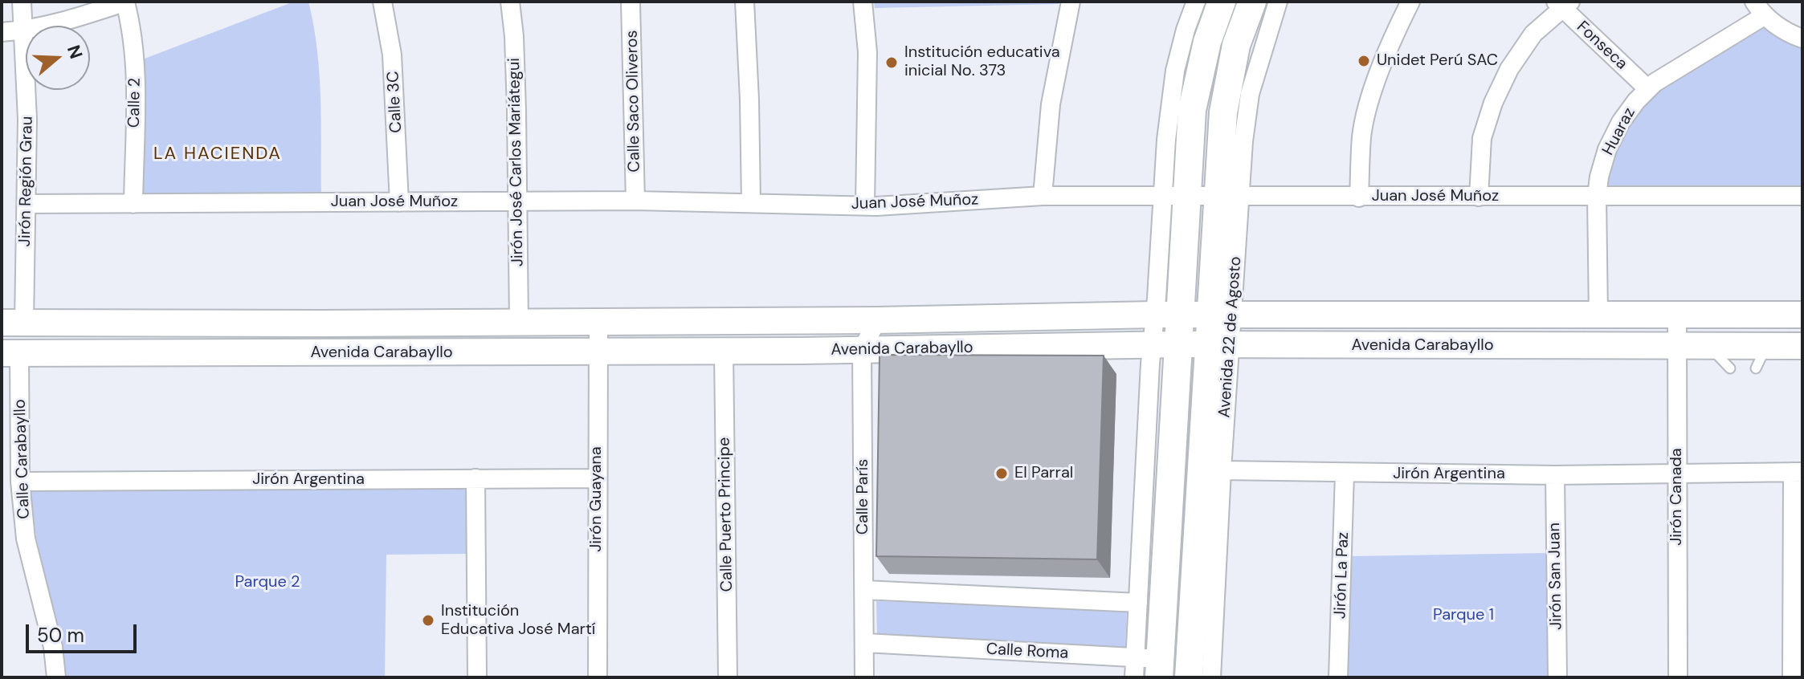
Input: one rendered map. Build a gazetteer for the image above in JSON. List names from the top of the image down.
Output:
{
  "streets": {
    "main road": ["Avenida 22 de Agosto", "Avenida Carabayllo"],
    "street": [
      "Fonseca",
      "Calle Saco Oliveros",
      "Calle 3C",
      "Calle 2",
      "Huaraz",
      "Jirón José Carlos Mariátegui",
      "Jirón Región Grau",
      "Juan José Muñoz",
      "Calle Carabayllo",
      "Jirón Argentina",
      "Calle París",
      "Jirón Canada",
      "Jirón Guayana",
      "Calle Puerto Principe",
      "Jirón La Paz",
      "Jirón San Juan",
      "Calle Roma"
    ]
  },
  "crossings": [
    ["Fonseca", "Huaraz"],
    ["Calle Saco Oliveros", "Juan José Muñoz"],
    ["Calle 3C", "Juan José Muñoz"],
    ["Calle 2", "Juan José Muñoz"],
    ["Huaraz", "Juan José Muñoz"],
    ["Huaraz", "Avenida Carabayllo"],
    ["Jirón José Carlos Mariátegui", "Juan José Muñoz"],
    ["Jirón José Carlos Mariátegui", "Avenida Carabayllo"],
    ["Jirón Región Grau", "Juan José Muñoz"],
    ["Jirón Región Grau", "Avenida Carabayllo"],
    ["Juan José Muñoz", "Avenida 22 de Agosto"],
    ["Avenida 22 de Agosto", "Avenida Carabayllo"],
    ["Avenida 22 de Agosto", "Jirón Argentina"],
    ["Avenida 22 de Agosto", "Calle Roma"],
    ["Avenida Carabayllo", "Calle Carabayllo"],
    ["Avenida Carabayllo", "Calle París"],
    ["Avenida Carabayllo", "Jirón Canada"],
    ["Avenida Carabayllo", "Jirón Guayana"],
    ["Avenida Carabayllo", "Calle Puerto Principe"],
    ["Calle Carabayllo", "Jirón Argentina"],
    ["Jirón Argentina", "Jirón Canada"],
    ["Jirón Argentina", "Jirón Guayana"],
    ["Jirón Argentina", "Jirón La Paz"],
    ["Jirón Argentina", "Jirón San Juan"],
    ["Calle París", "Calle Roma"]
  ],
  "districts": ["LA HACIENDA"],
  "parks": ["Parque 2", "Parque 1"],
  "places": [
    "Unidet Perú SAC",
    "Institución educativa inicial No. 373",
    "El Parral",
    "Institución Educativa José Martí"
  ],
  "scale_bar": "50 m",
  "north": "right"
}
